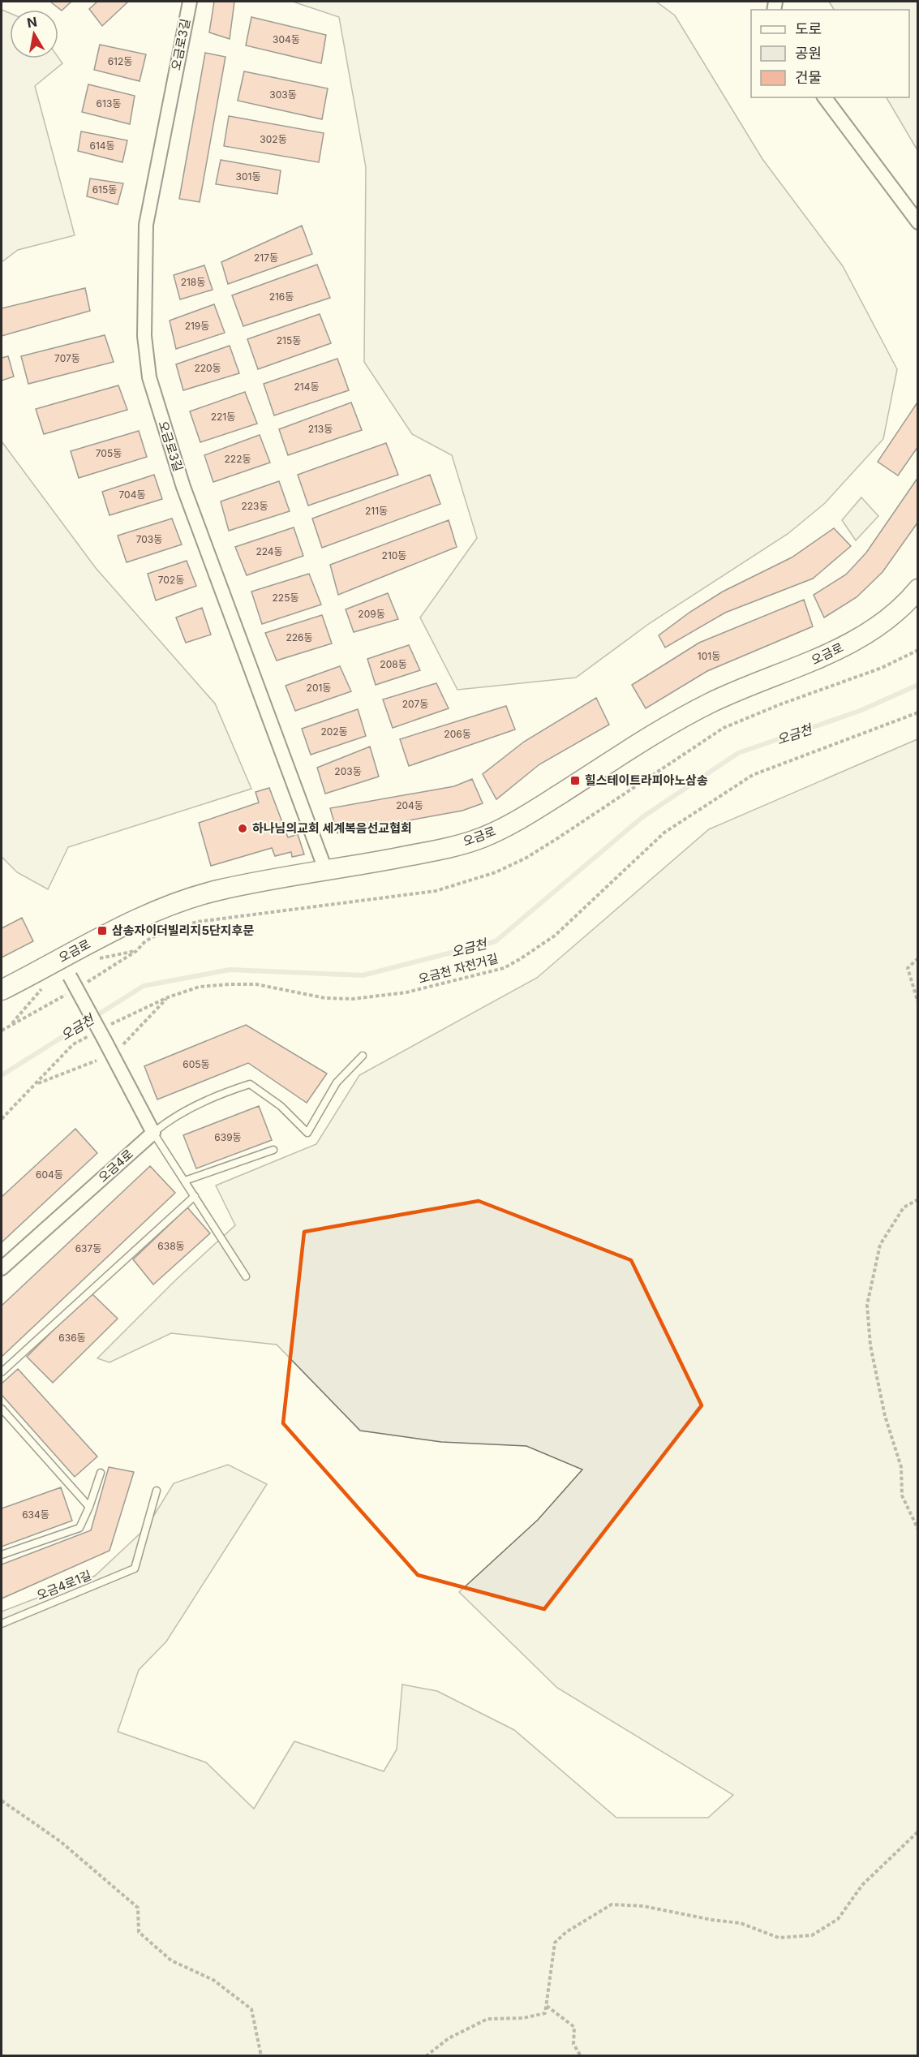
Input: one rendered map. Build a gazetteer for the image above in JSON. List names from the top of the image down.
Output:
{
  "streets": {
    "street": ["오금로3길", "오금로", "오금4로"],
    "lane": ["오금4로1길"],
    "path": ["오금천 자전거길"]
  },
  "crossings": [
    ["오금로3길", "오금로"]
  ],
  "water": ["오금천"],
  "places": {
    "transit": ["힐스테이트라피아노삼송", "삼송자이더빌리지5단지후문"],
    "other": ["하나님의교회 세계복음선교협회"]
  },
  "house_numbers": [
    "304동",
    "612동",
    "303동",
    "613동",
    "302동",
    "614동",
    "301동",
    "615동",
    "217동",
    "218동",
    "216동",
    "219동",
    "215동",
    "707동",
    "220동",
    "214동",
    "221동",
    "213동",
    "705동",
    "222동",
    "704동",
    "223동",
    "211동",
    "703동",
    "224동",
    "210동",
    "702동",
    "225동",
    "209동",
    "226동",
    "101동",
    "208동",
    "201동",
    "207동",
    "202동",
    "206동",
    "203동",
    "204동",
    "605동",
    "639동",
    "604동",
    "638동",
    "637동",
    "636동",
    "634동"
  ],
  "legend": ["도로", "공원", "건물"],
  "north": "top"
}
